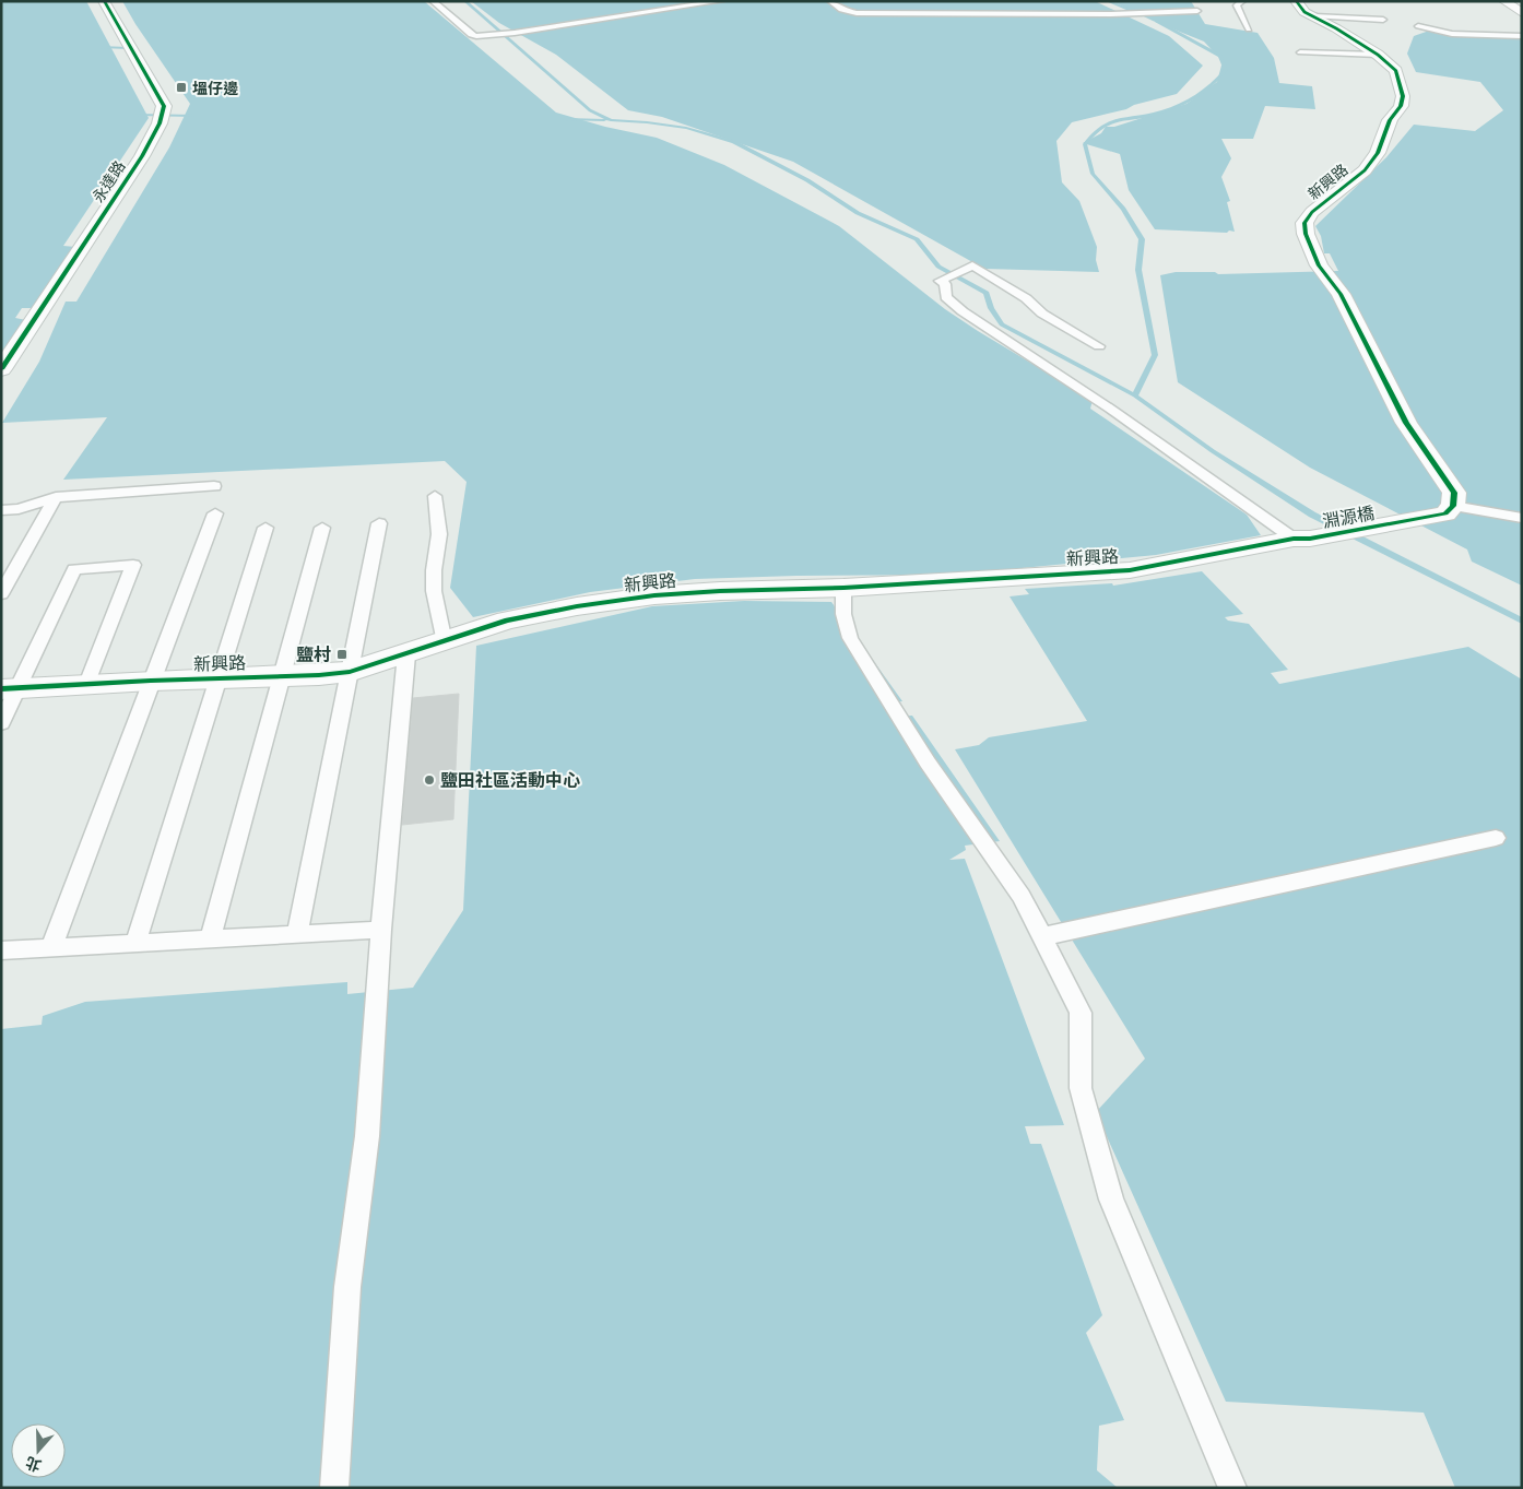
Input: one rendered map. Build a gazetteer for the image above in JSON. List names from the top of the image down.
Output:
{
  "streets": {
    "street": ["永達路", "新興路", "淵源橋"]
  },
  "crossings": [
    ["新興路", "淵源橋"]
  ],
  "places": {
    "transit": ["塭仔邊", "鹽村"],
    "other": ["鹽田社區活動中心"]
  },
  "north": "bottom"
}
